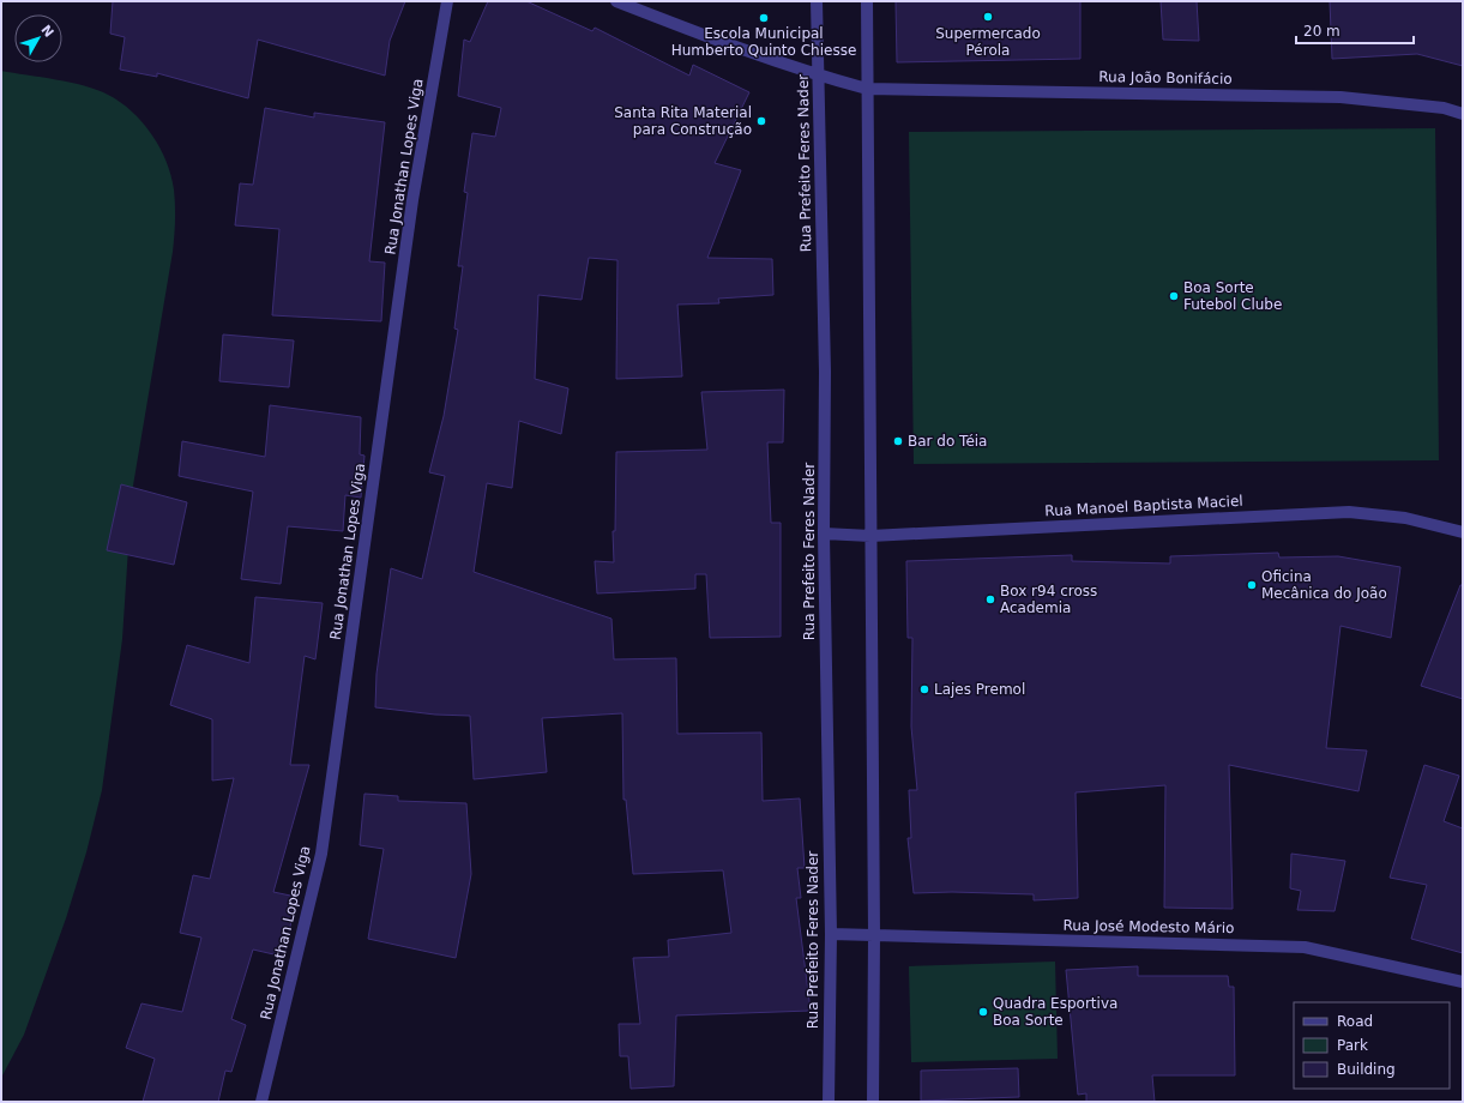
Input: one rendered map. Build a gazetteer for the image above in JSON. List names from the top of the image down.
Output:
{
  "streets": {
    "street": [
      "Rua João Bonifácio",
      "Rua Prefeito Feres Nader",
      "Rua Jonathan Lopes Viga",
      "Rua Manoel Baptista Maciel",
      "Rua José Modesto Mário"
    ]
  },
  "crossings": [
    ["Rua João Bonifácio", "Rua Prefeito Feres Nader"],
    ["Rua Prefeito Feres Nader", "Rua Manoel Baptista Maciel"],
    ["Rua Prefeito Feres Nader", "Rua José Modesto Mário"]
  ],
  "places": [
    "Supermercado Pérola",
    "Escola Municipal Humberto Quinto Chiesse",
    "Santa Rita Material para Construção",
    "Boa Sorte Futebol Clube",
    "Bar do Téia",
    "Oficina Mecânica do João",
    "Box r94 cross Academia",
    "Lajes Premol",
    "Quadra Esportiva Boa Sorte"
  ],
  "legend": ["Road", "Park", "Building"],
  "scale_bar": "20 m",
  "north": "top right"
}
